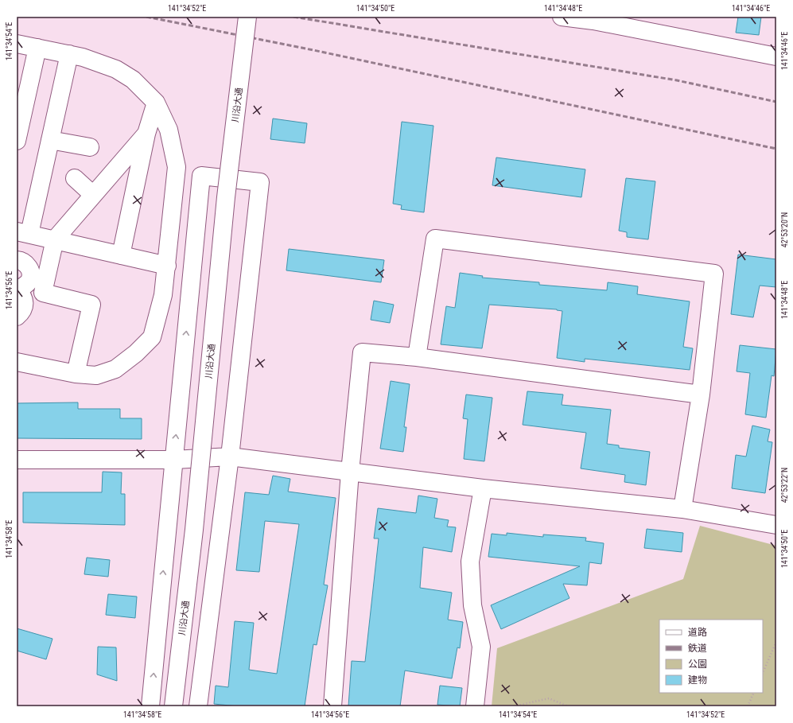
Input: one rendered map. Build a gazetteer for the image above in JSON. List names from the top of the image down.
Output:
{
  "streets": {
    "street": ["川沿大通"]
  },
  "legend": [
    "道路",
    "鉄道",
    "公園",
    "建物"
  ],
  "coordinates": [
    "141°34'52\"E",
    "141°34'50\"E",
    "141°34'48\"E",
    "141°34'46\"E",
    "141°34'54\"E",
    "42°53'20\"N",
    "141°34'56\"E",
    "42°53'22\"N",
    "141°34'58\"E"
  ]
}
